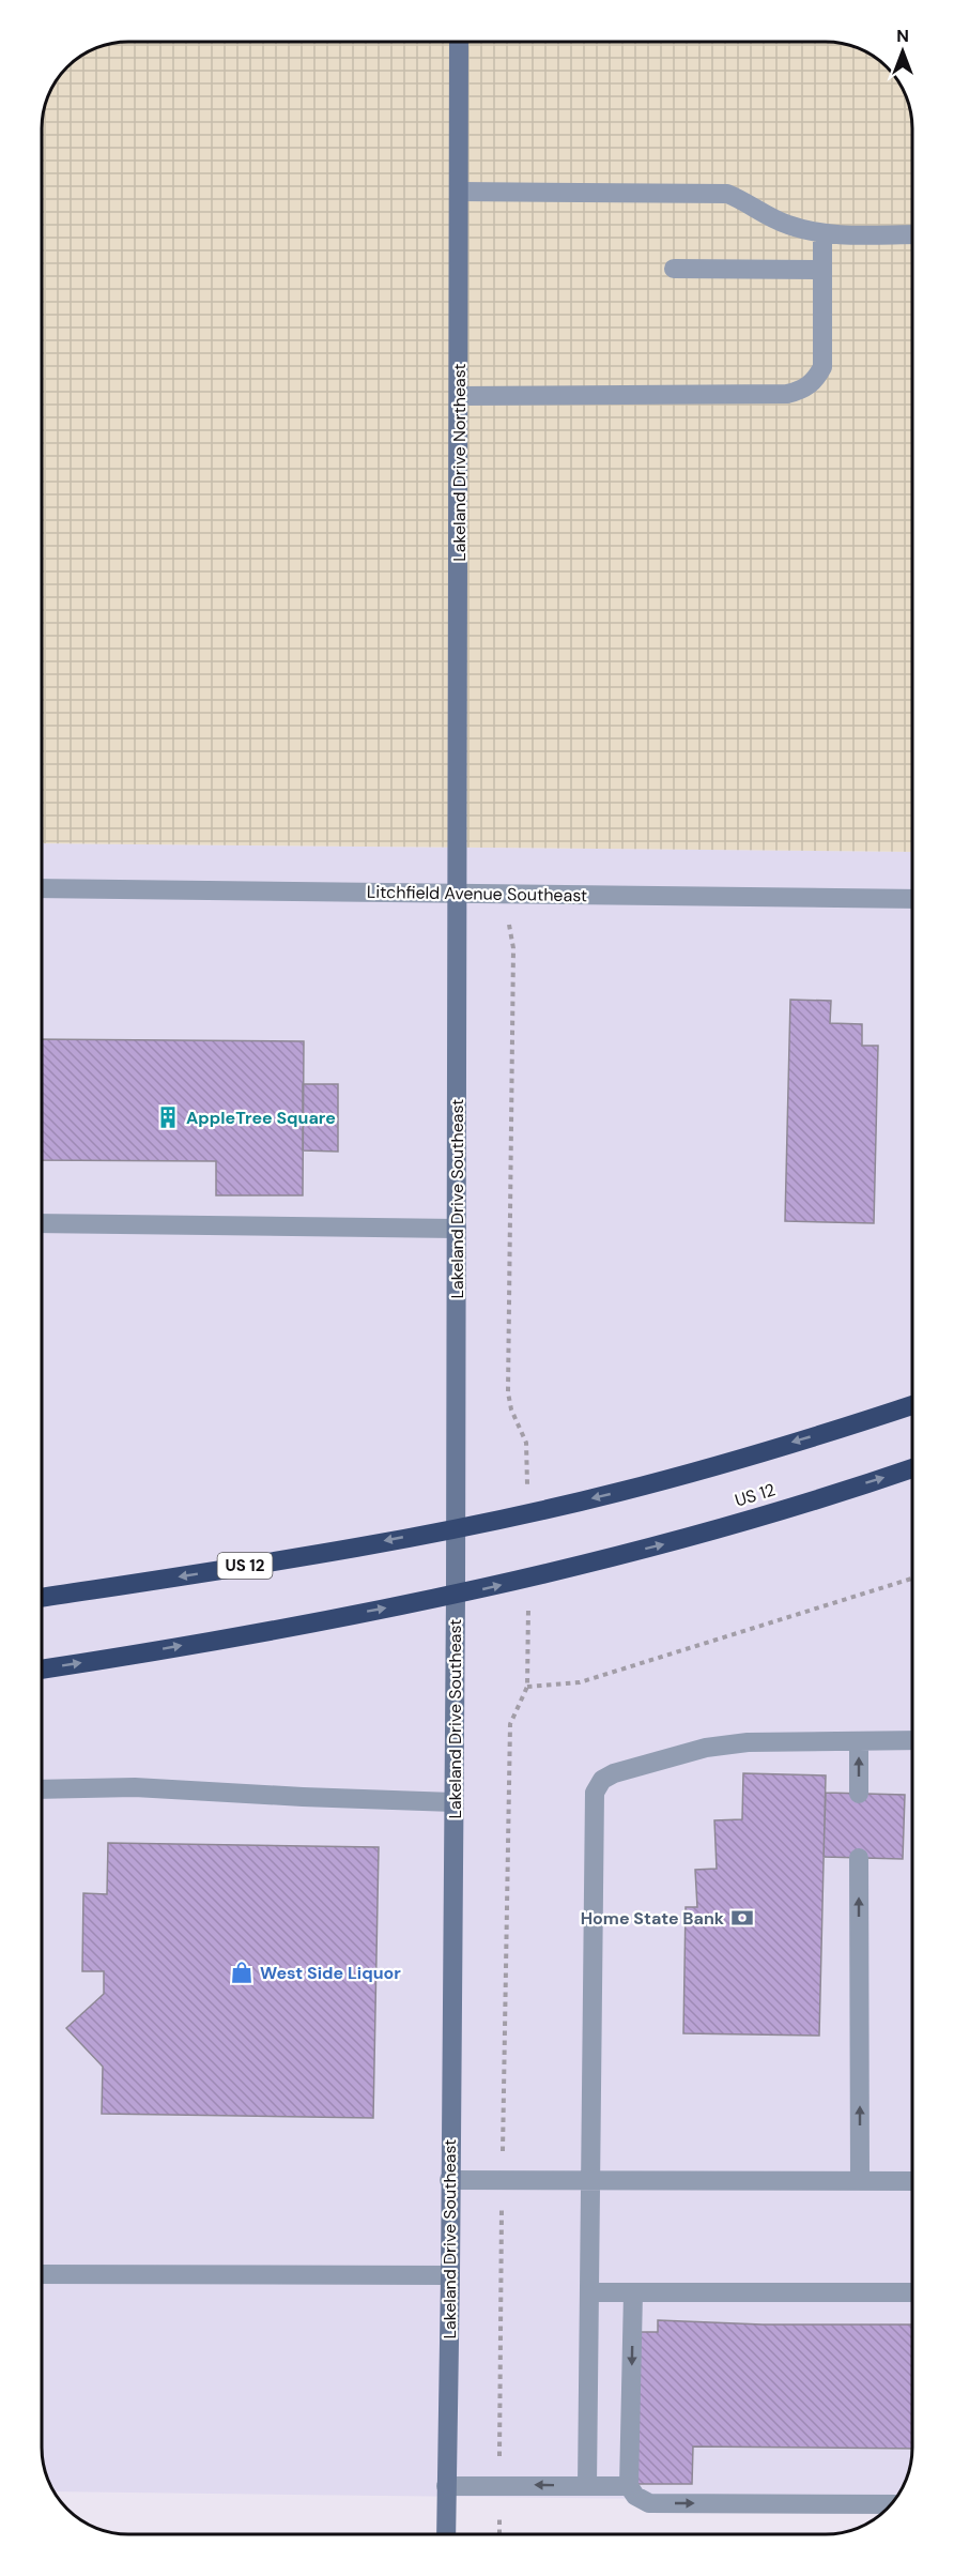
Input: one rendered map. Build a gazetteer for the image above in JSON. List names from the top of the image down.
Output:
{
  "streets": {
    "highway": ["US 12"],
    "main road": ["Lakeland Drive Northeast", "Lakeland Drive Southeast"],
    "street": ["Litchfield Avenue Southeast"]
  },
  "crossings": [
    ["Lakeland Drive Northeast", "Litchfield Avenue Southeast"],
    ["Lakeland Drive Northeast", "Lakeland Drive Southeast"],
    ["Litchfield Avenue Southeast", "Lakeland Drive Southeast"],
    ["Lakeland Drive Southeast", "US 12"]
  ],
  "places": {
    "building": ["AppleTree Square"],
    "bank": ["Home State Bank"],
    "shop": ["West Side Liquor"]
  },
  "north": "top"
}
